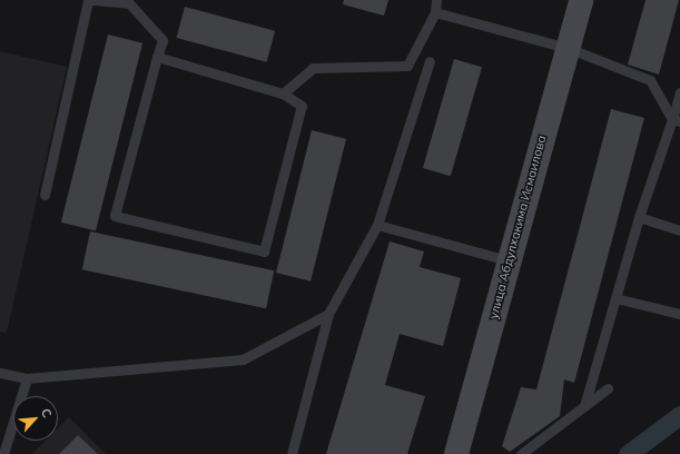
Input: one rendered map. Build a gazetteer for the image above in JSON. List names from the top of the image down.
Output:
{
  "streets": {
    "main road": ["улица Абдулхакима Исмаилова"]
  },
  "north": "top right"
}
